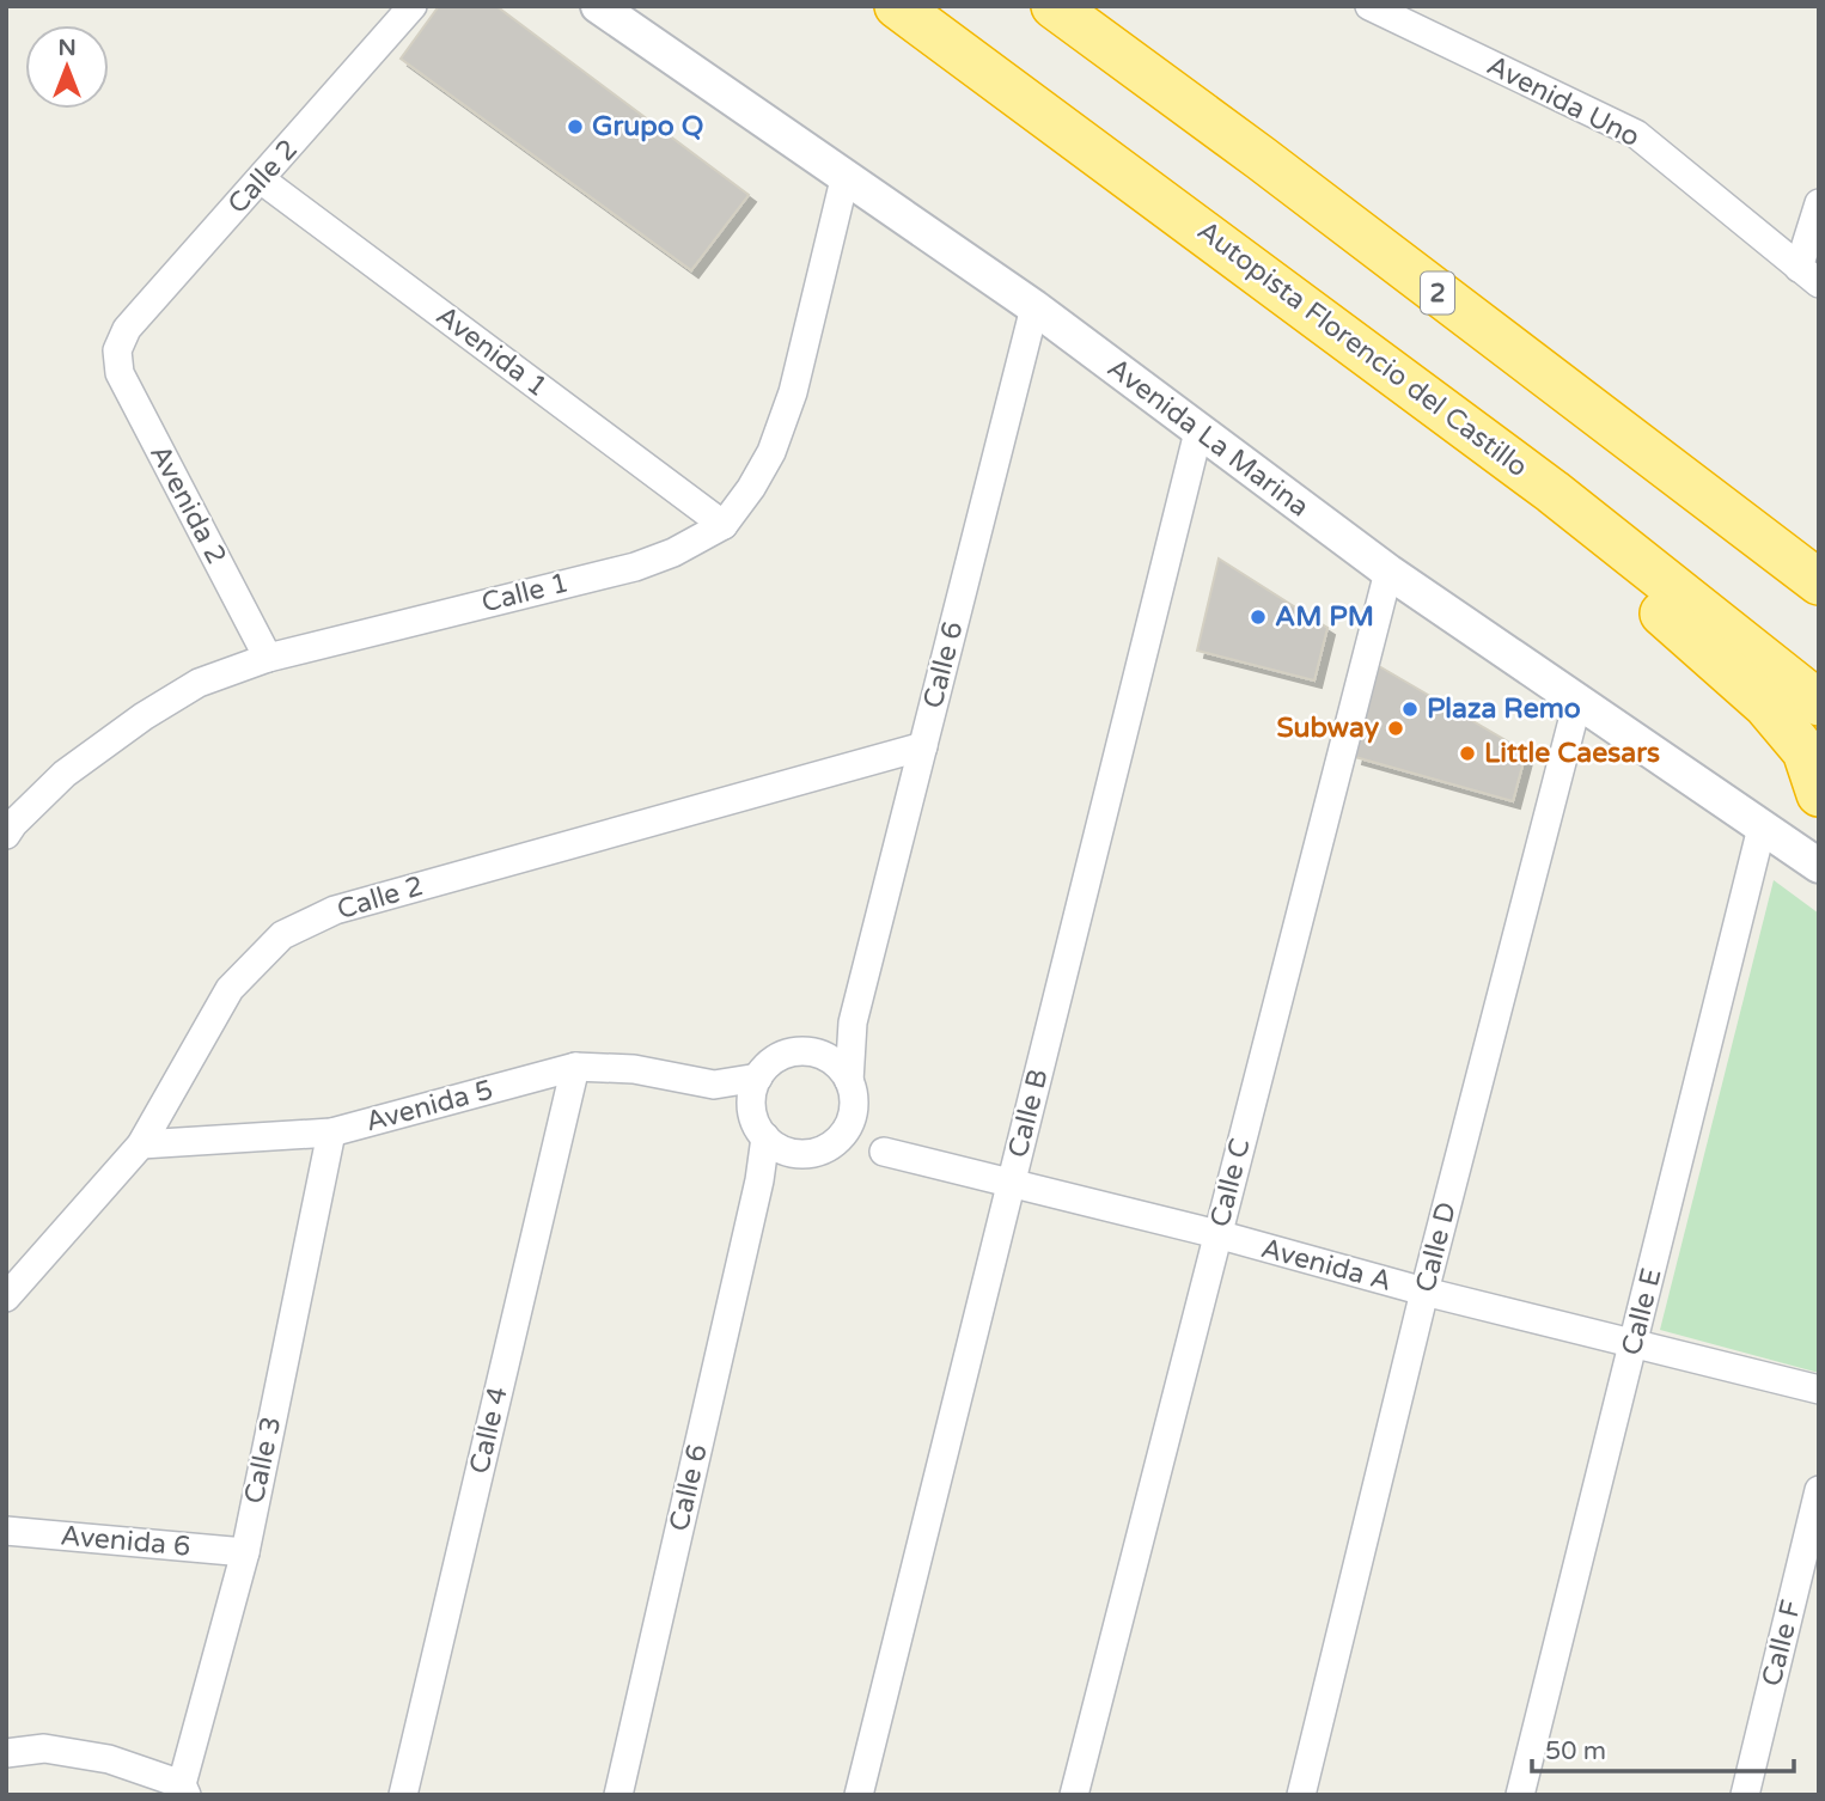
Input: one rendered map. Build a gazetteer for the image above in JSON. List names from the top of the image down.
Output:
{
  "streets": {
    "highway": ["2", "Autopista Florencio del Castillo"],
    "street": [
      "Avenida Uno",
      "Calle 2",
      "Avenida 1",
      "Avenida La Marina",
      "Avenida 2",
      "Calle 1",
      "Calle 6",
      "Avenida 5",
      "Calle B",
      "Calle C",
      "Calle D",
      "Avenida A",
      "Calle E",
      "Calle 4",
      "Calle 3",
      "Avenida 6",
      "Calle F"
    ]
  },
  "crossings": [
    ["Calle 2", "Avenida 1"],
    ["Calle 2", "Avenida 2"],
    ["Calle 2", "Calle 6"],
    ["Calle 2", "Avenida 5"],
    ["Avenida 1", "Calle 1"],
    ["Avenida La Marina", "Calle 1"],
    ["Avenida La Marina", "Calle 6"],
    ["Avenida La Marina", "Calle B"],
    ["Avenida La Marina", "Calle C"],
    ["Avenida La Marina", "Calle D"],
    ["Avenida La Marina", "Calle E"],
    ["Avenida 2", "Calle 1"],
    ["Calle 6", "Avenida 5"],
    ["Avenida 5", "Calle 4"],
    ["Avenida 5", "Calle 3"],
    ["Calle B", "Avenida A"],
    ["Calle C", "Avenida A"],
    ["Calle D", "Avenida A"],
    ["Avenida A", "Calle E"],
    ["Calle 3", "Avenida 6"]
  ],
  "places": [
    "Grupo Q",
    "AM PM",
    "Plaza Remo",
    "Subway",
    "Little Caesars"
  ],
  "scale_bar": "50 m",
  "north": "top"
}
